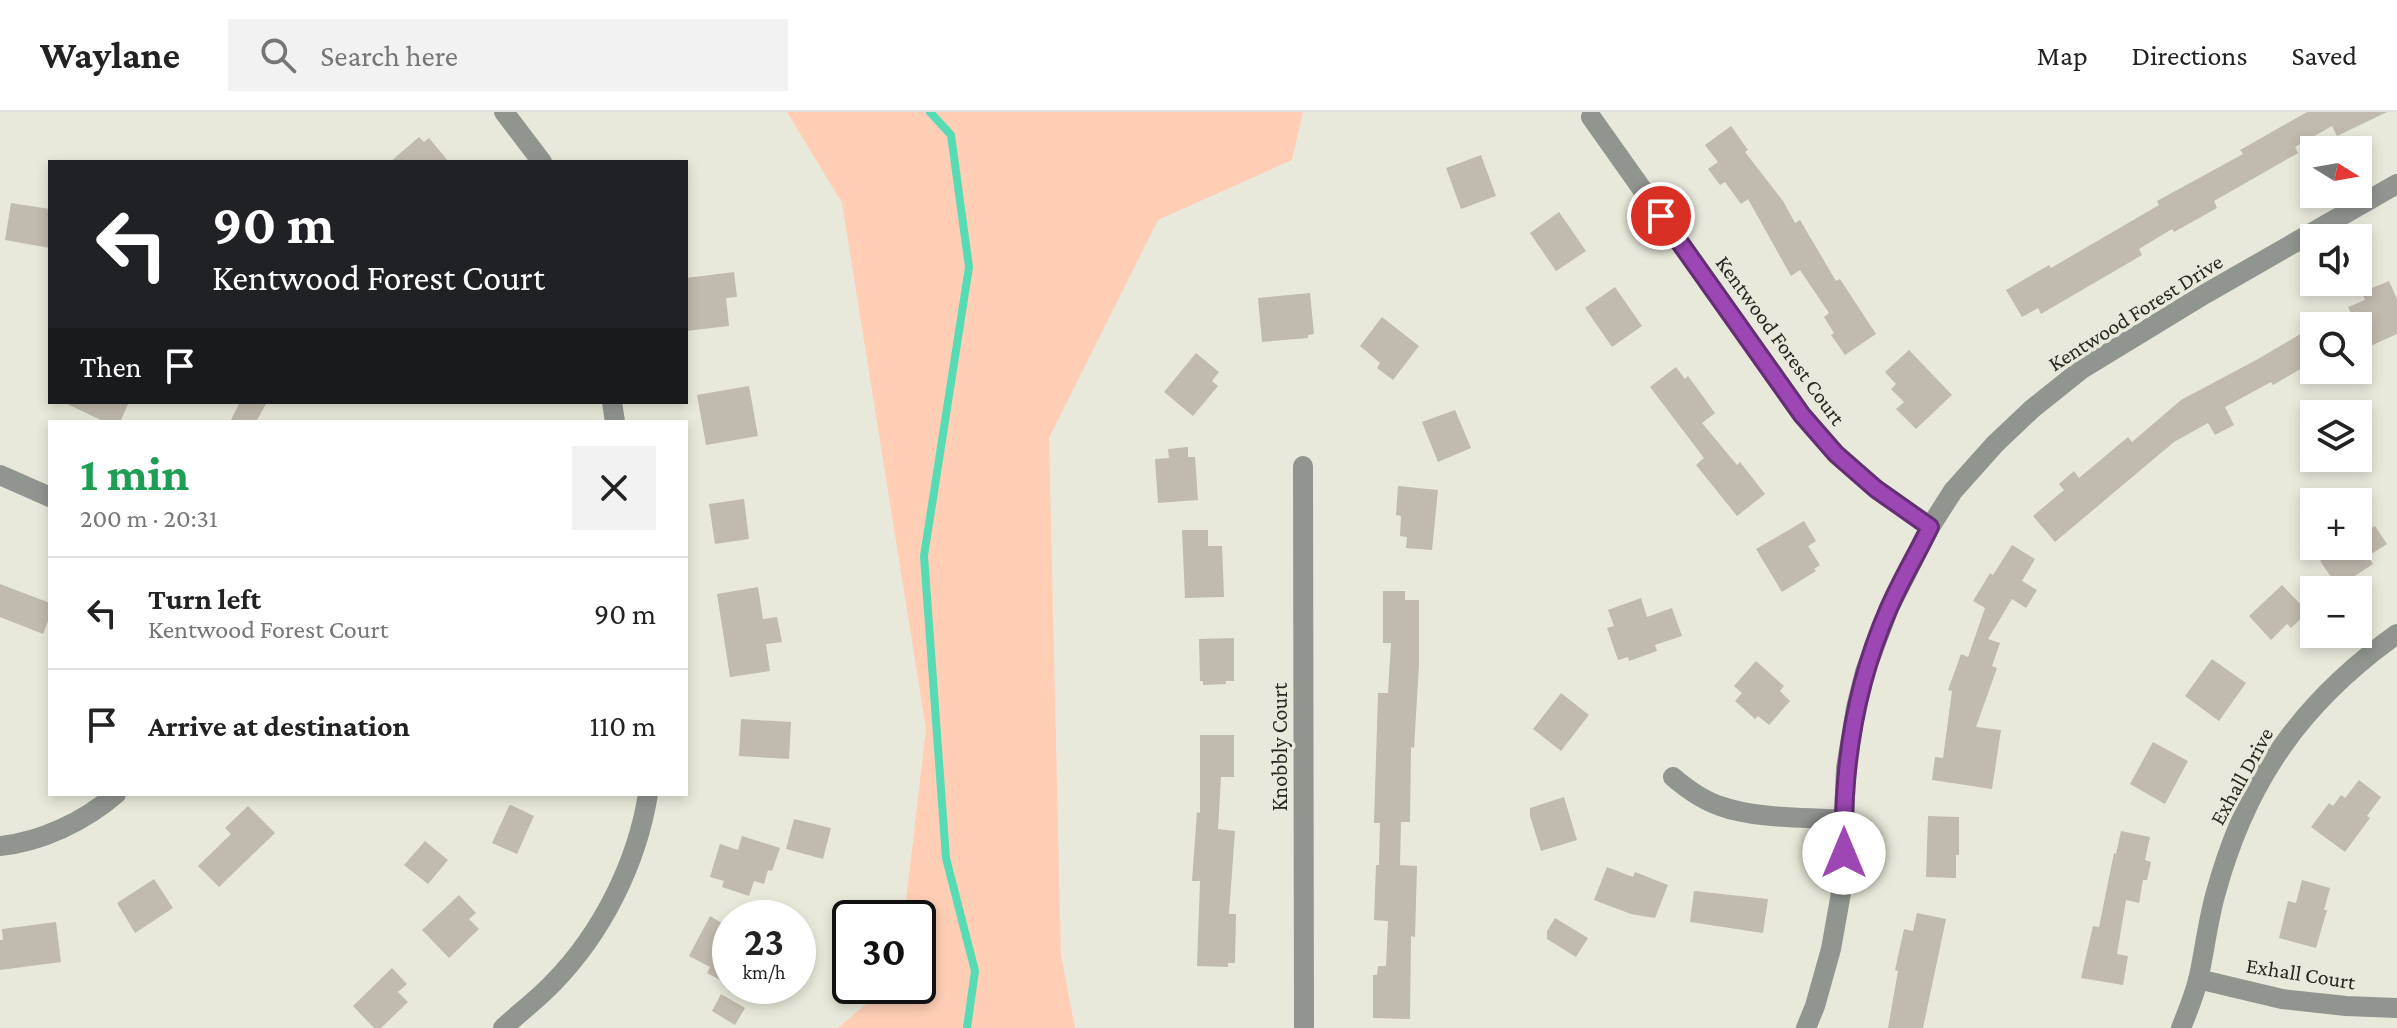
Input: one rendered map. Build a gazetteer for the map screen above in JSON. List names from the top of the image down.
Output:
{
  "streets": {
    "street": [
      "Kentwood Forest Drive",
      "Kentwood Forest Court",
      "Knobbly Court",
      "Exhall Drive",
      "Exhall Court"
    ]
  },
  "crossings": [
    ["Kentwood Forest Drive", "Kentwood Forest Court"],
    ["Exhall Drive", "Exhall Court"]
  ],
  "north": "right",
  "page": {
    "header": "Waylane",
    "search": "Search here",
    "nav": ["Map", "Directions", "Saved"],
    "map_buttons": ["+", "−"],
    "turn": ["90 m", "Kentwood Forest Court"],
    "then": "Then",
    "heading": ["1 min", "200 m · 20:31"],
    "list": [
      {
        "name": "Turn left",
        "note": "Kentwood Forest Court",
        "value": "90 m"
      },
      {
        "name": "Arrive at destination",
        "value": "110 m"
      }
    ],
    "speed": "23 km/h",
    "limit": "30"
  }
}
